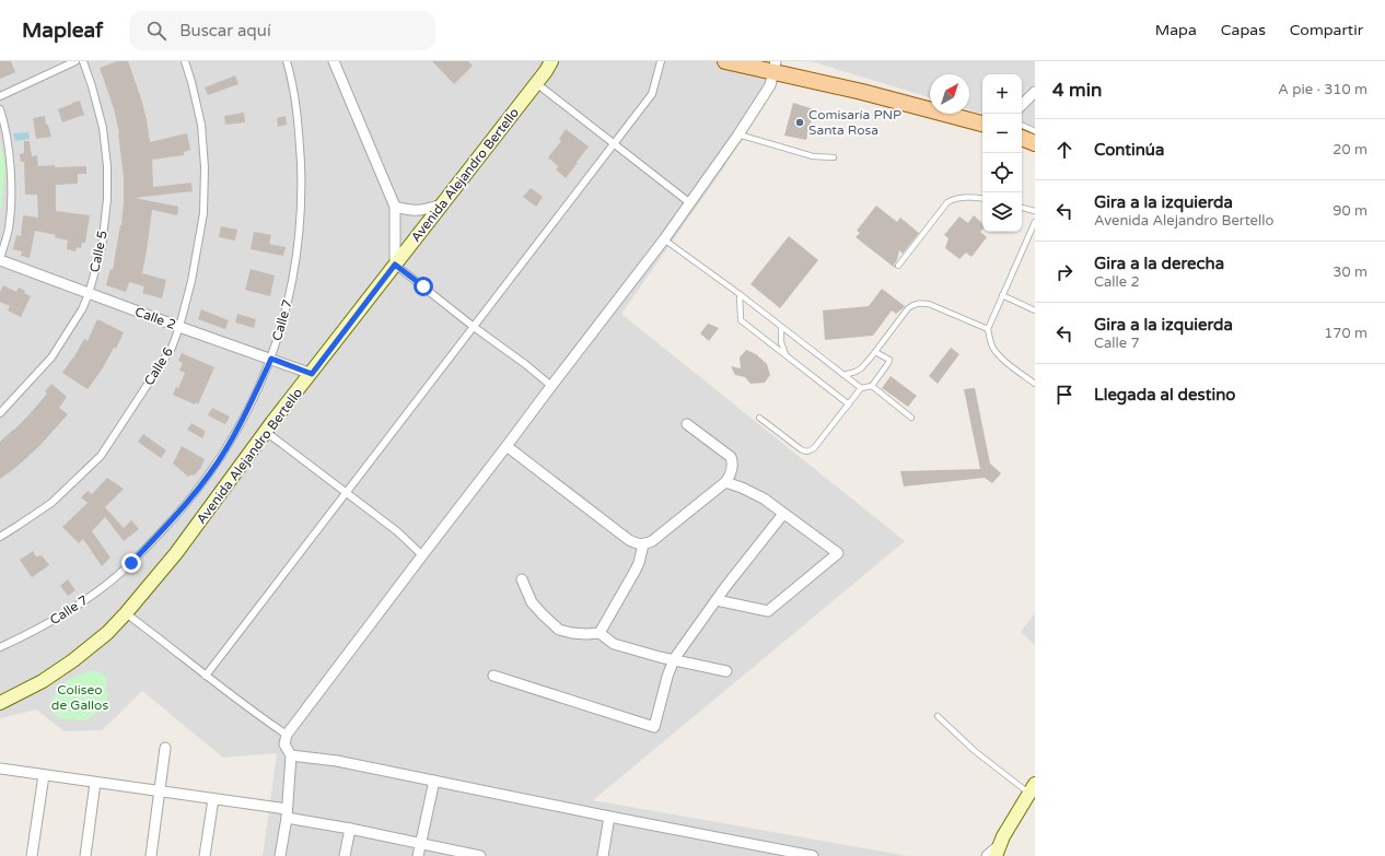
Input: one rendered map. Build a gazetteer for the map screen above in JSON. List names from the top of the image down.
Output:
{
  "streets": {
    "main road": ["Avenida Alejandro Bertello"],
    "street": [
      "Calle 5",
      "Calle 2",
      "Calle 7",
      "Calle 6"
    ]
  },
  "crossings": [
    ["Avenida Alejandro Bertello", "Calle 2"],
    ["Calle 5", "Calle 2"],
    ["Calle 2", "Calle 7"],
    ["Calle 2", "Calle 6"]
  ],
  "parks": ["Coliseo de Gallos"],
  "places": ["Comisaría PNP Santa Rosa"],
  "north": "top right",
  "page": {
    "header": "Mapleaf",
    "search": "Buscar aquí",
    "nav": ["Mapa", "Capas", "Compartir"],
    "heading": ["4 min", "A pie · 310 m"],
    "map_buttons": ["+", "−"],
    "list": [
      ["Continúa", "20 m"],
      ["Gira a la izquierda", "Avenida Alejandro Bertello", "90 m"],
      ["Gira a la derecha", "Calle 2", "30 m"],
      ["Gira a la izquierda", "Calle 7", "170 m"],
      "Llegada al destino"
    ]
  }
}
